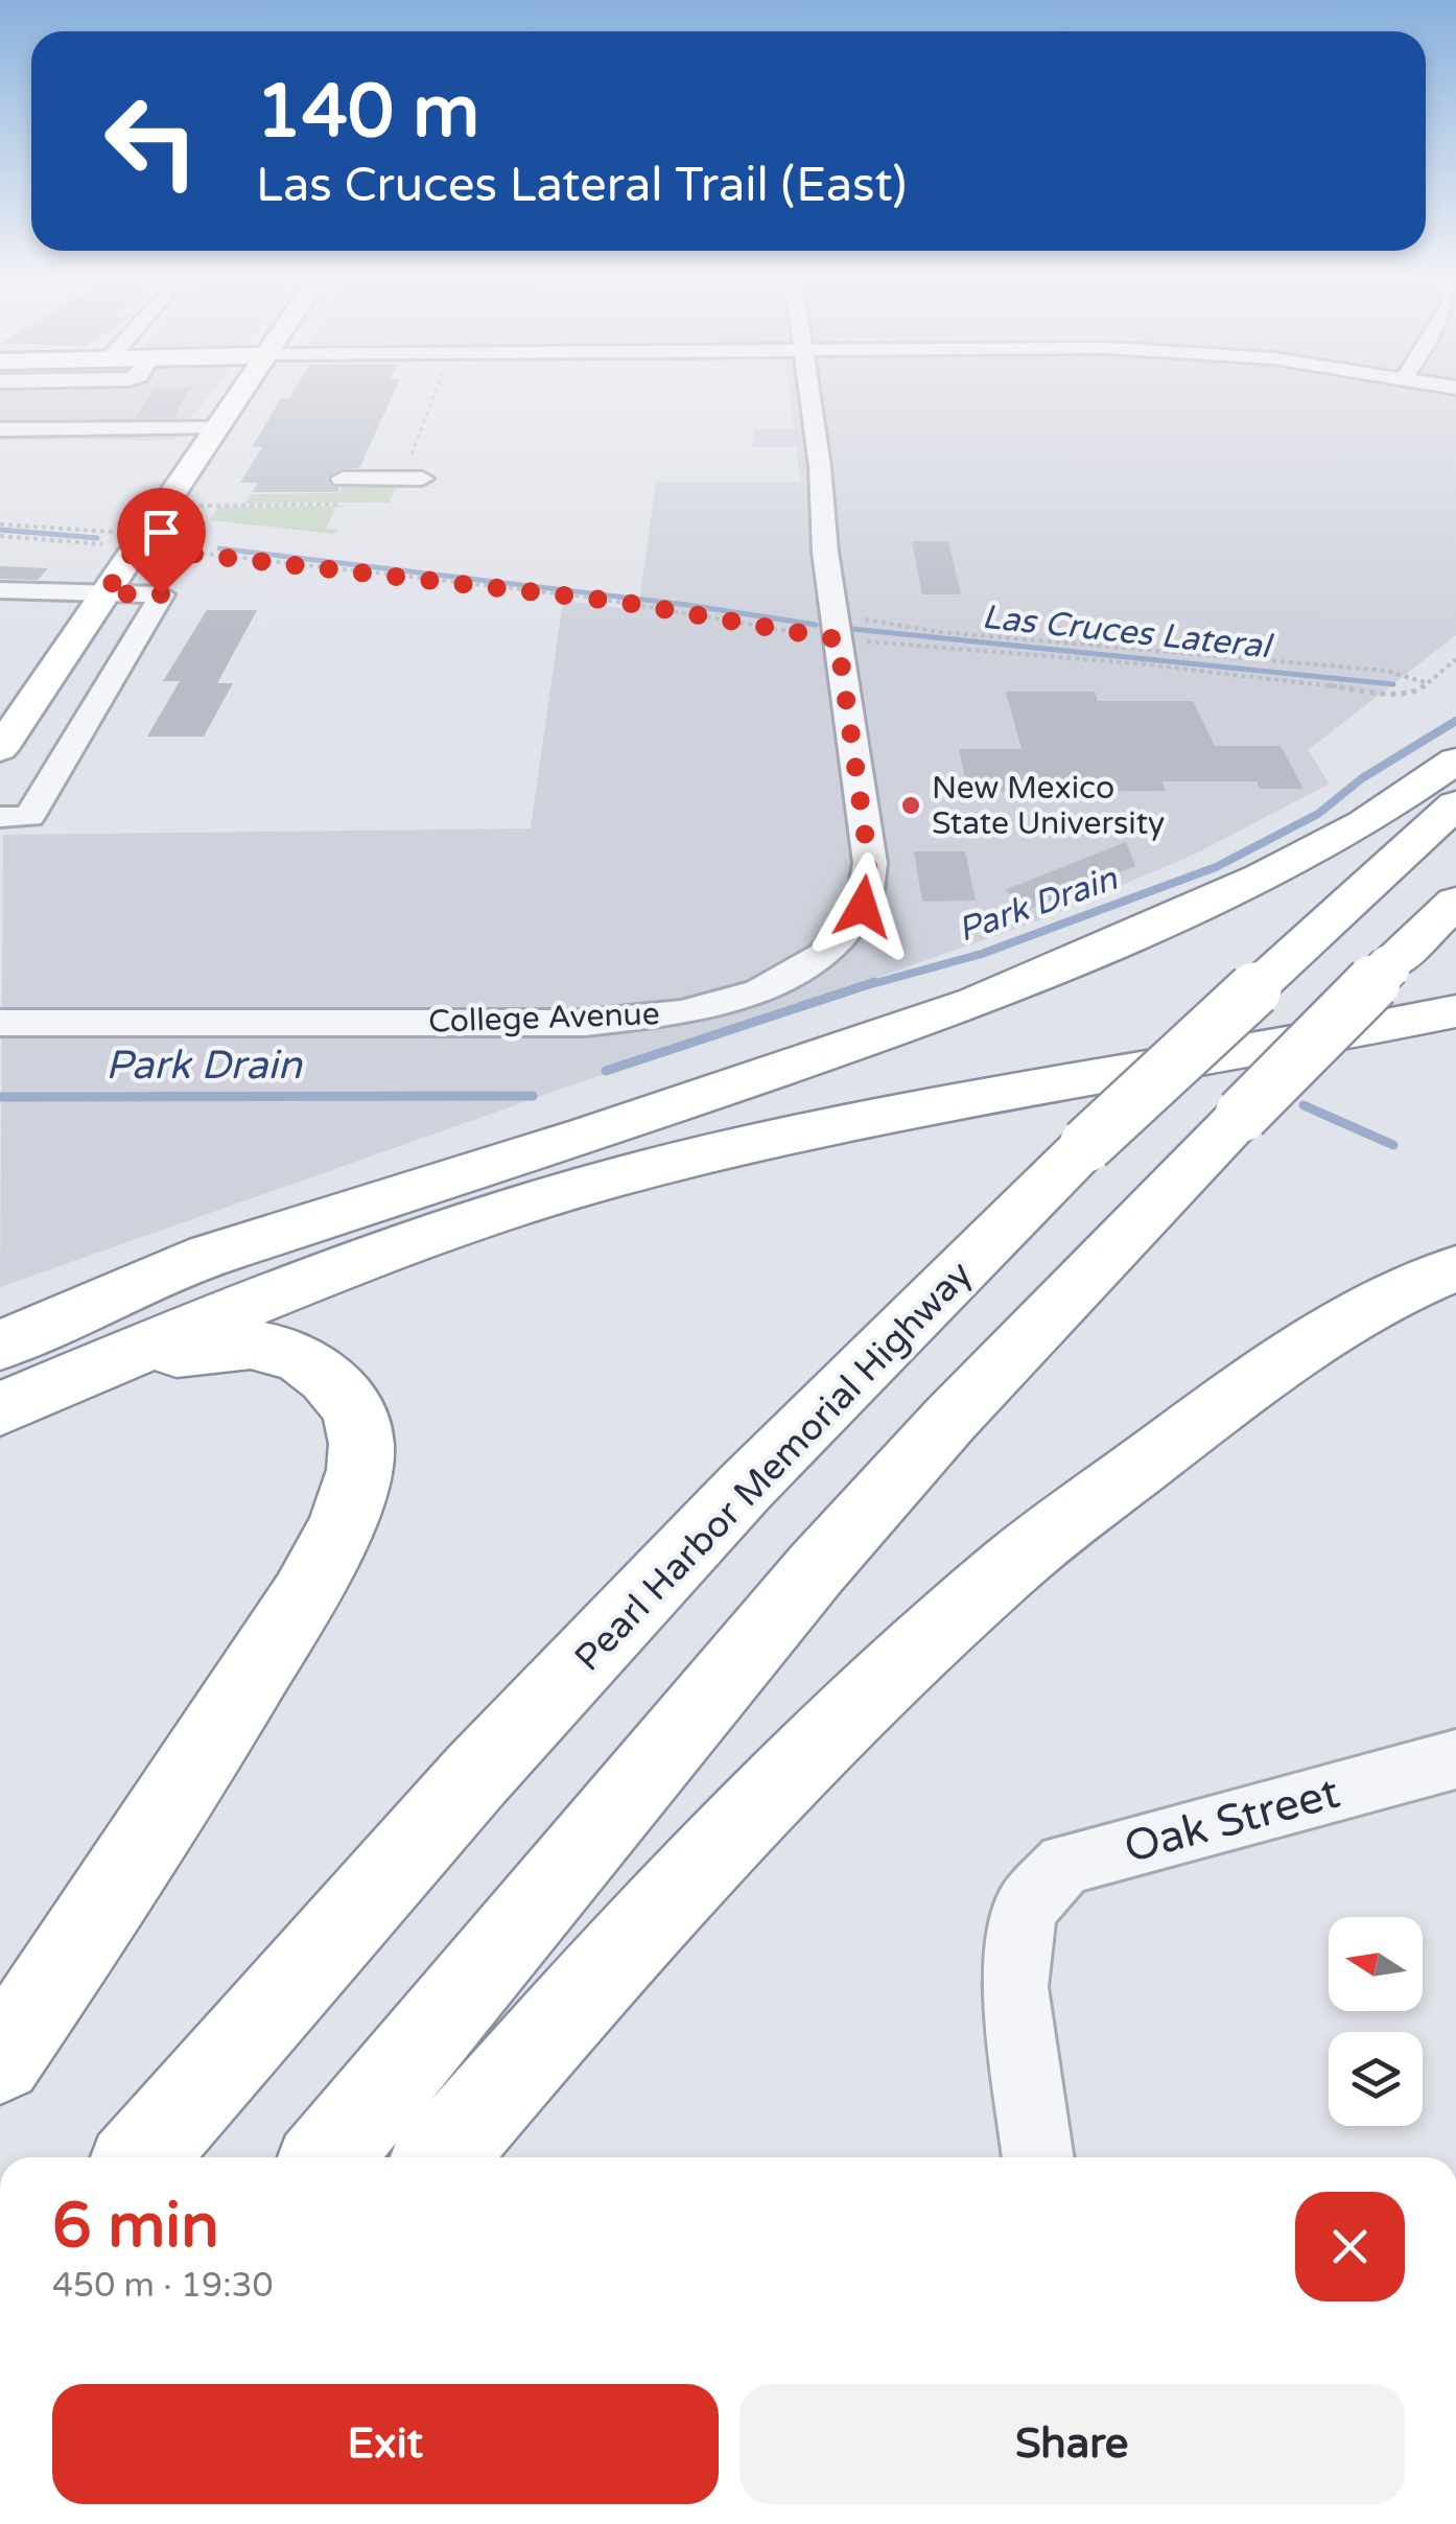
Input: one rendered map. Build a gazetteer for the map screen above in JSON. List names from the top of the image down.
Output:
{
  "streets": {
    "highway": ["Pearl Harbor Memorial Highway"],
    "street": ["College Avenue", "Oak Street"]
  },
  "water": ["Las Cruces Lateral", "Park Drain"],
  "places": ["New Mexico State University"],
  "north": "left",
  "page": {
    "turn": ["140 m", "Las Cruces Lateral Trail (East)"],
    "heading": ["6 min", "450 m · 19:30"],
    "buttons": ["Exit", "Share"]
  }
}
